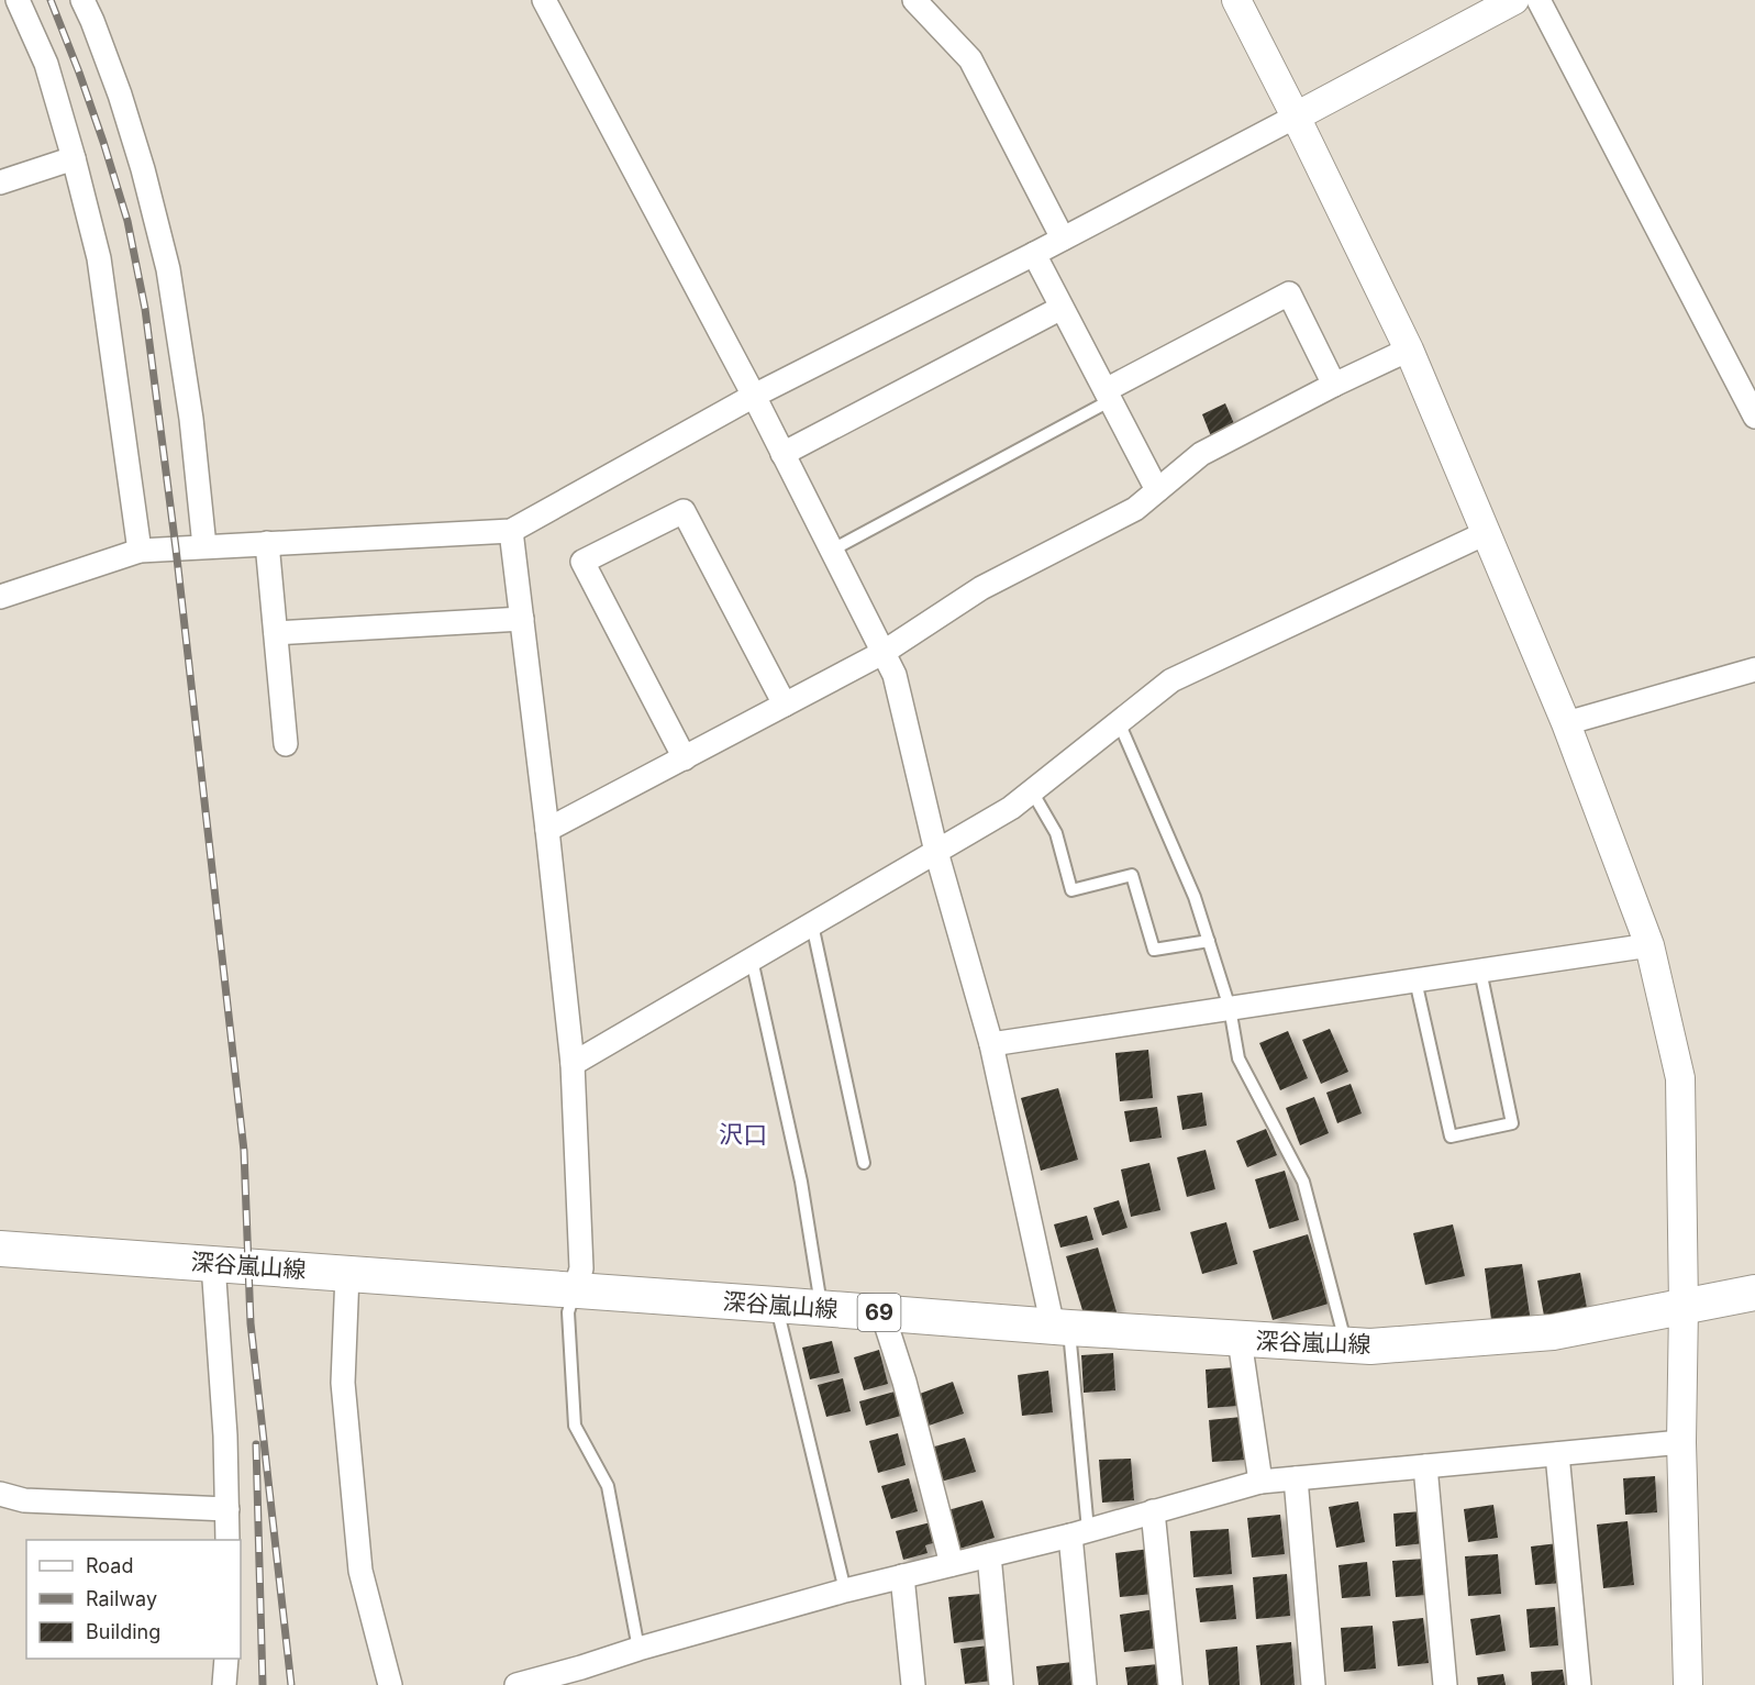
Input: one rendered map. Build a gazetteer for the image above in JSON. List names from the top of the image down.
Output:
{
  "streets": {
    "main road": ["深谷嵐山線", "69"]
  },
  "districts": ["沢口"],
  "legend": ["Road", "Railway", "Building"]
}
